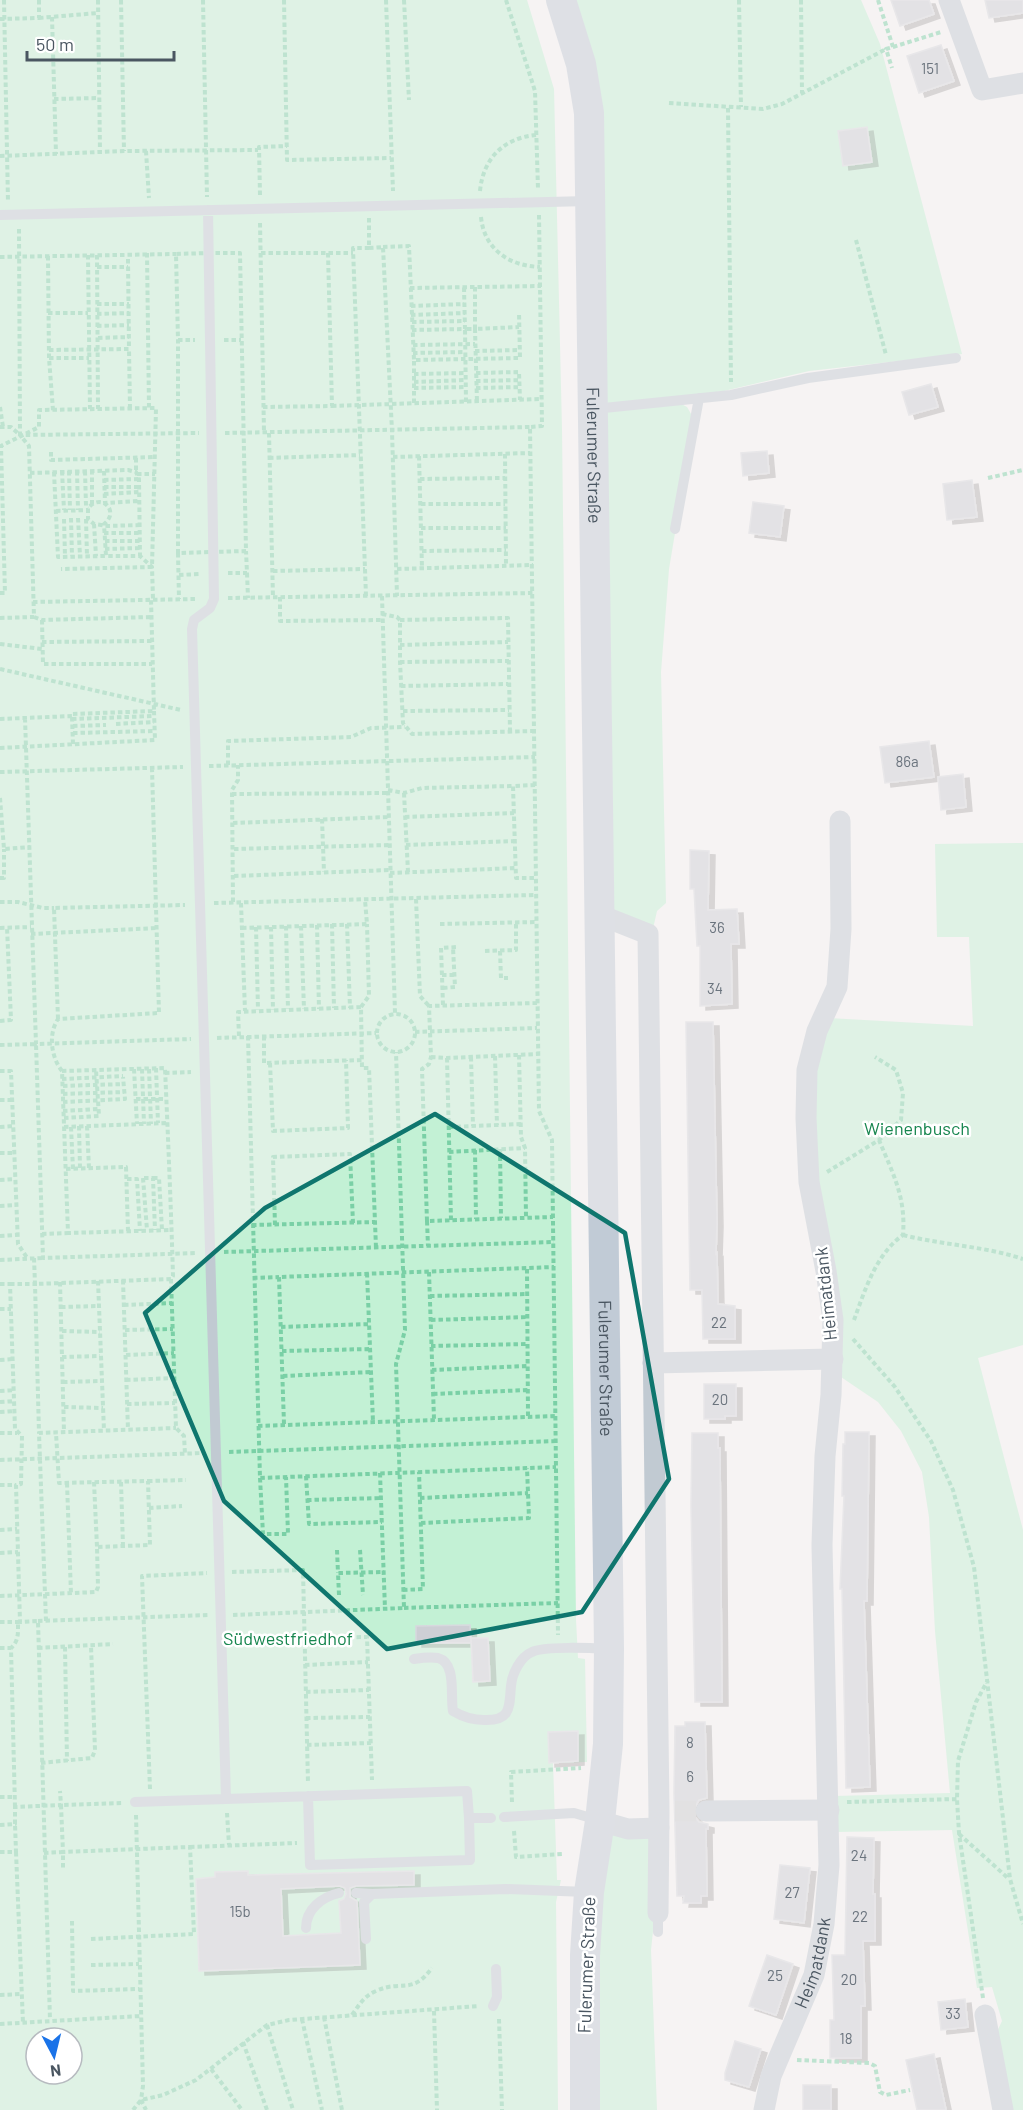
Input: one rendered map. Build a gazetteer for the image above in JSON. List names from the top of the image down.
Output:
{
  "streets": {
    "main road": ["Fulerumer Straße"],
    "street": ["Heimatdank"]
  },
  "parks": ["Wienenbusch", "Südwestfriedhof"],
  "house_numbers": [
    "151",
    "86a",
    "36",
    "34",
    "22",
    "20",
    "8",
    "6",
    "24",
    "27",
    "15b",
    "22",
    "25",
    "20",
    "33",
    "18"
  ],
  "scale_bar": "50 m",
  "north": "bottom"
}
